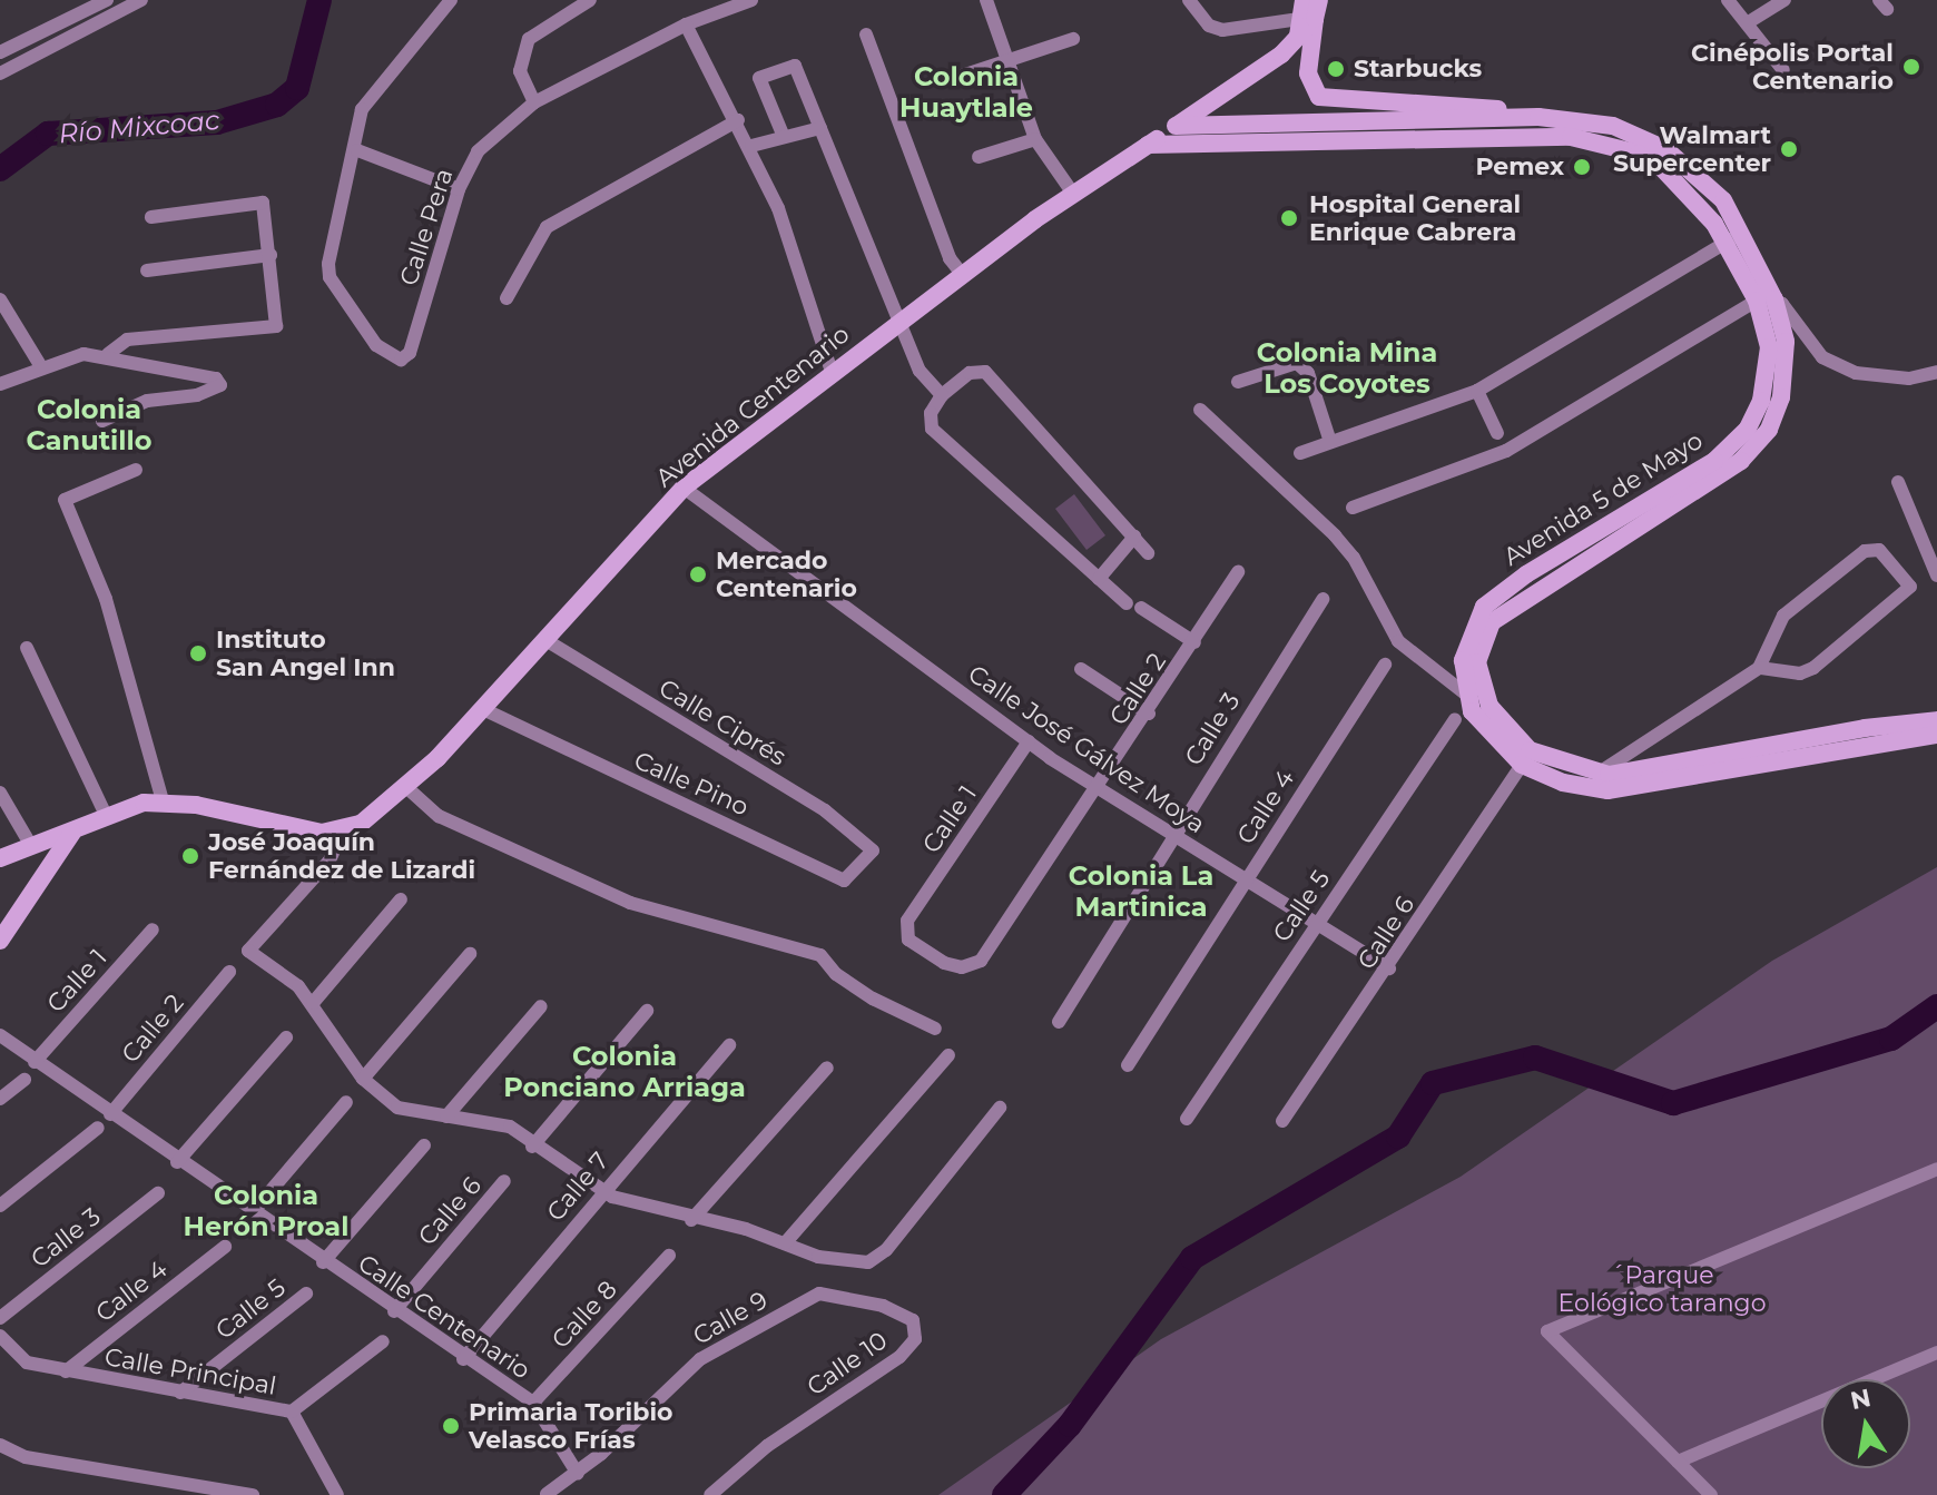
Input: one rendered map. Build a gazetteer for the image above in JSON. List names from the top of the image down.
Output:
{
  "streets": {
    "main road": ["Avenida Centenario", "Avenida 5 de Mayo"],
    "street": [
      "Calle Pera",
      "Calle 2",
      "Calle Ciprés",
      "Calle 3",
      "Calle José Gálvez Moya",
      "Calle Pino",
      "Calle 4",
      "Calle 1",
      "Calle 5",
      "Calle 6",
      "Calle 7",
      "Calle 8",
      "Calle Centenario",
      "Calle 9",
      "Calle 10",
      "Calle Principal"
    ]
  },
  "crossings": [
    ["Avenida Centenario", "Avenida 5 de Mayo"],
    ["Avenida Centenario", "Calle Ciprés"],
    ["Avenida Centenario", "Calle José Gálvez Moya"],
    ["Avenida Centenario", "Calle Pino"],
    ["Avenida 5 de Mayo", "Calle 6"],
    ["Calle 2", "Calle José Gálvez Moya"],
    ["Calle 2", "Calle 1"],
    ["Calle 2", "Calle Centenario"],
    ["Calle Ciprés", "Calle Pino"],
    ["Calle 3", "Calle José Gálvez Moya"],
    ["Calle José Gálvez Moya", "Calle 4"],
    ["Calle José Gálvez Moya", "Calle 1"],
    ["Calle José Gálvez Moya", "Calle 5"],
    ["Calle José Gálvez Moya", "Calle 6"],
    ["Calle 4", "Calle Principal"],
    ["Calle 1", "Calle Centenario"],
    ["Calle 5", "Calle Principal"],
    ["Calle 6", "Calle Centenario"],
    ["Calle 7", "Calle Centenario"],
    ["Calle 8", "Calle Centenario"],
    ["Calle Centenario", "Calle 9"],
    ["Calle 9", "Calle 10"]
  ],
  "districts": [
    "Colonia Huaytlale",
    "Colonia Mina Los Coyotes",
    "Colonia Canutillo",
    "Colonia La Martinica",
    "Colonia Ponciano Arriaga",
    "Colonia Herón Proal"
  ],
  "water": ["Río Mixcoac"],
  "parks": ["´Parque Eológico tarango"],
  "places": [
    "Cinépolis Portal Centenario",
    "Starbucks",
    "Walmart Supercenter",
    "Pemex",
    "Hospital General Enrique Cabrera",
    "Mercado Centenario",
    "Instituto San Angel Inn",
    "José Joaquín Fernández de Lizardi",
    "Primaria Toribio Velasco Frías"
  ],
  "north": "top"
}
